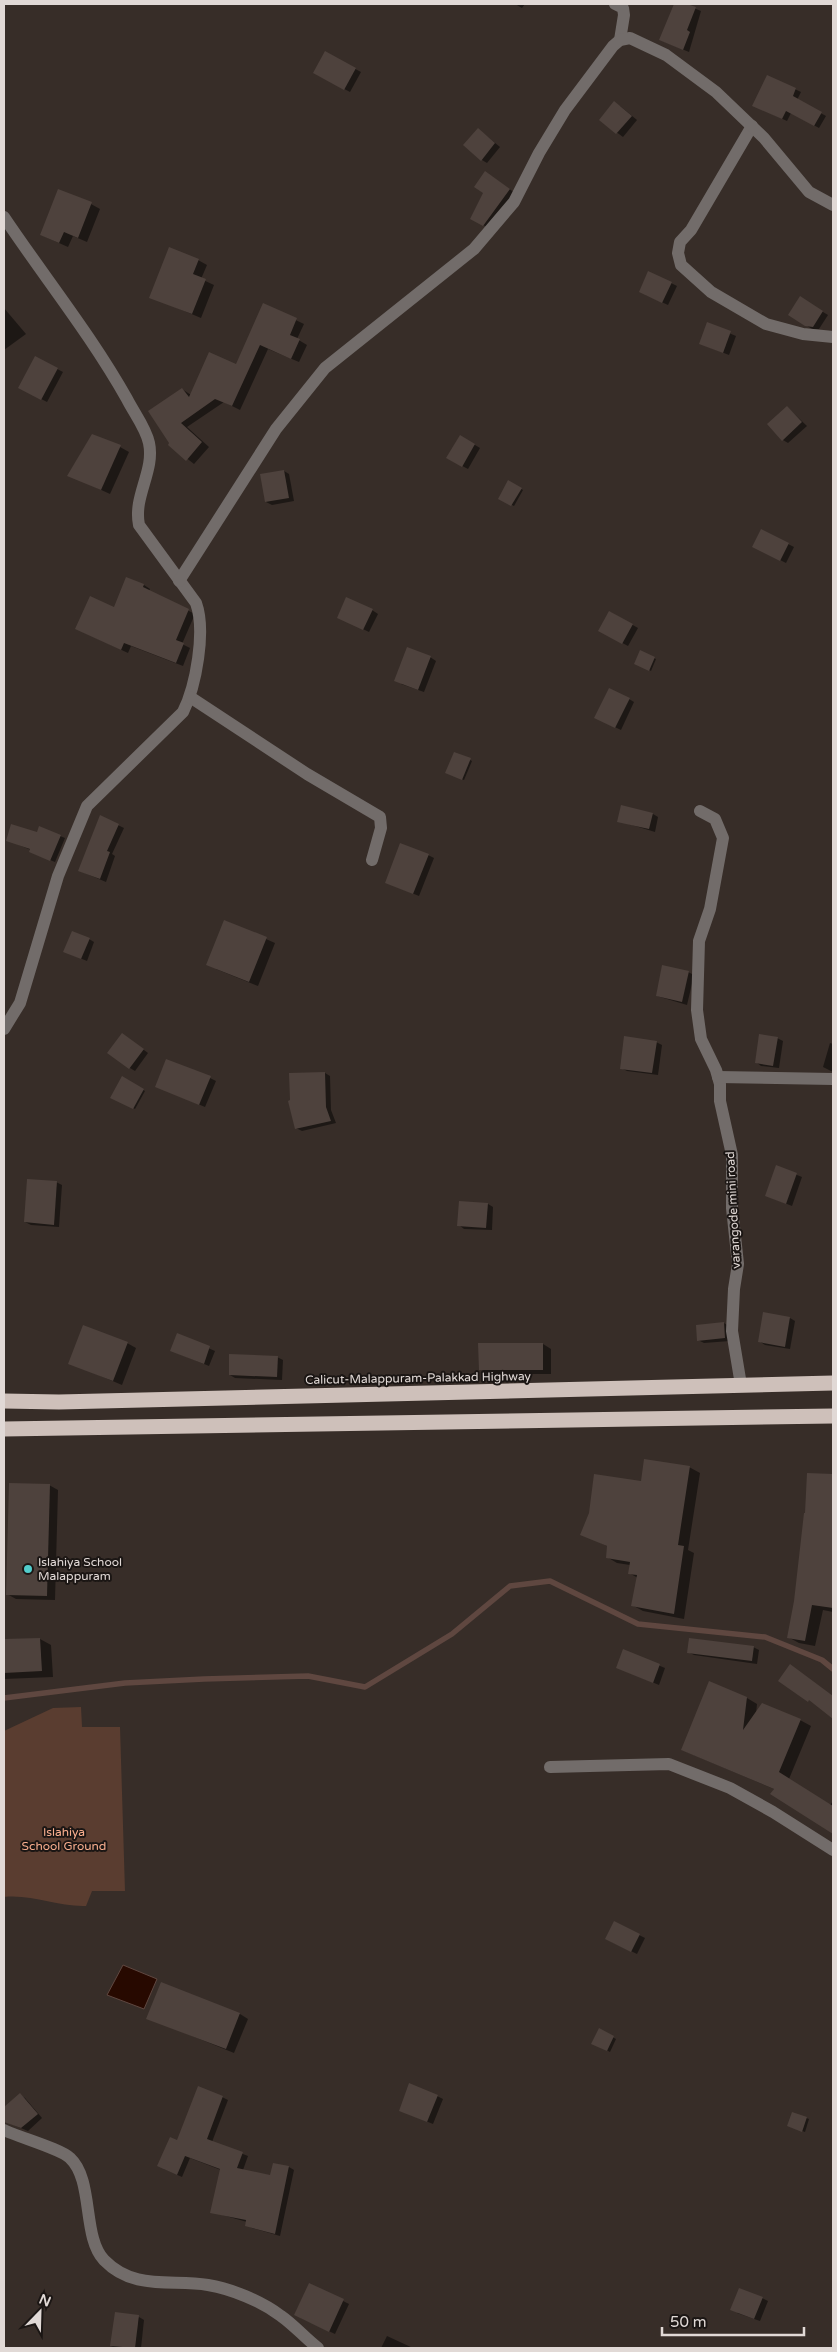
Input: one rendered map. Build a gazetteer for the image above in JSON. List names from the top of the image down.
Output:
{
  "streets": {
    "highway": ["Calicut-Malappuram-Palakkad Highway"],
    "street": ["varangode mini road"]
  },
  "crossings": [
    ["varangode mini road", "Calicut-Malappuram-Palakkad Highway"]
  ],
  "parks": ["Islahiya School Ground"],
  "places": ["Islahiya School Malappuram"],
  "scale_bar": "50 m",
  "north": "top right"
}
